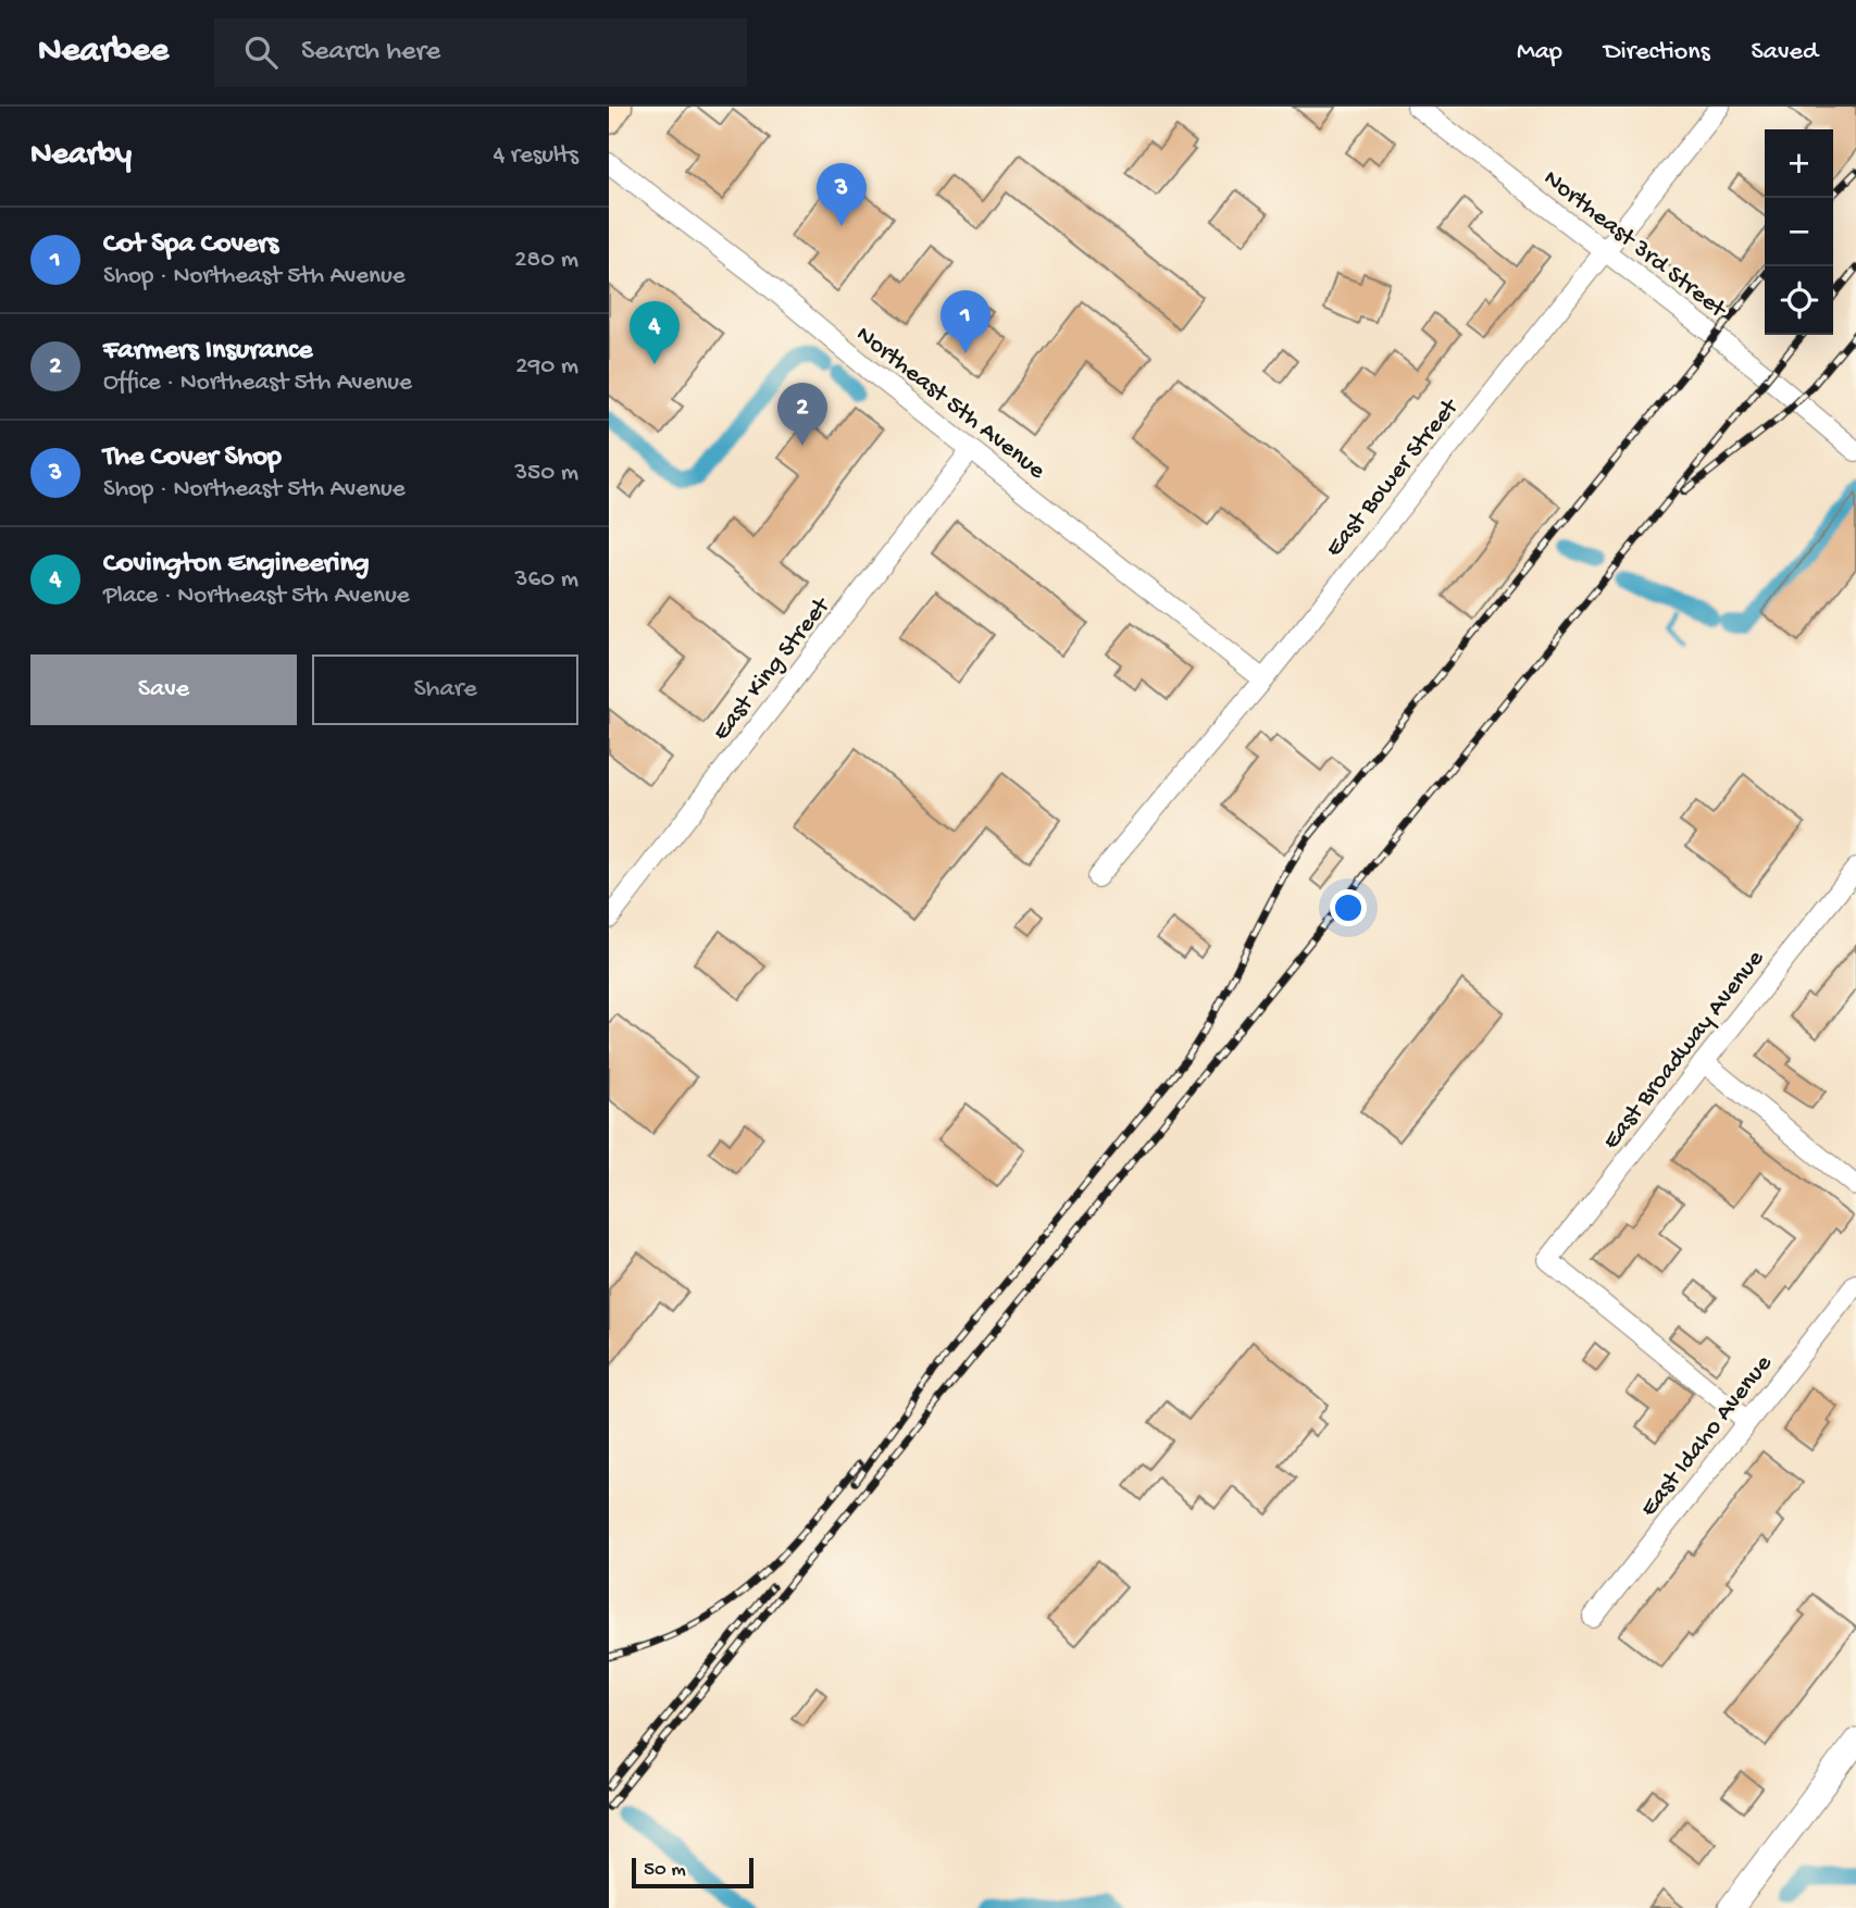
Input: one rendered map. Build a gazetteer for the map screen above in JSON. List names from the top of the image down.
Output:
{
  "streets": {
    "street": [
      "Northeast 3rd Street",
      "Northeast 5th Avenue",
      "East Bower Street",
      "East King Street",
      "East Broadway Avenue",
      "East Idaho Avenue"
    ]
  },
  "crossings": [
    ["Northeast 3rd Street", "East Bower Street"],
    ["Northeast 5th Avenue", "East Bower Street"],
    ["Northeast 5th Avenue", "East King Street"],
    ["East Broadway Avenue", "East Idaho Avenue"]
  ],
  "scale_bar": "50 m",
  "page": {
    "header": "Nearbee",
    "search": "Search here",
    "nav": ["Map", "Directions", "Saved"],
    "heading": ["Nearby", "4 results"],
    "map_buttons": ["+", "−"],
    "pins": [
      "3",
      "1",
      "4",
      "2"
    ],
    "list": [
      {
        "mark": "1",
        "name": "Cot Spa Covers",
        "note": "Shop · Northeast 5th Avenue",
        "value": "280 m"
      },
      {
        "mark": "2",
        "name": "Farmers Insurance",
        "note": "Office · Northeast 5th Avenue",
        "value": "290 m"
      },
      {
        "mark": "3",
        "name": "The Cover Shop",
        "note": "Shop · Northeast 5th Avenue",
        "value": "350 m"
      },
      {
        "mark": "4",
        "name": "Covington Engineering",
        "note": "Place · Northeast 5th Avenue",
        "value": "360 m"
      }
    ],
    "buttons": ["Save", "Share"],
    "scale": "50 m"
  }
}
